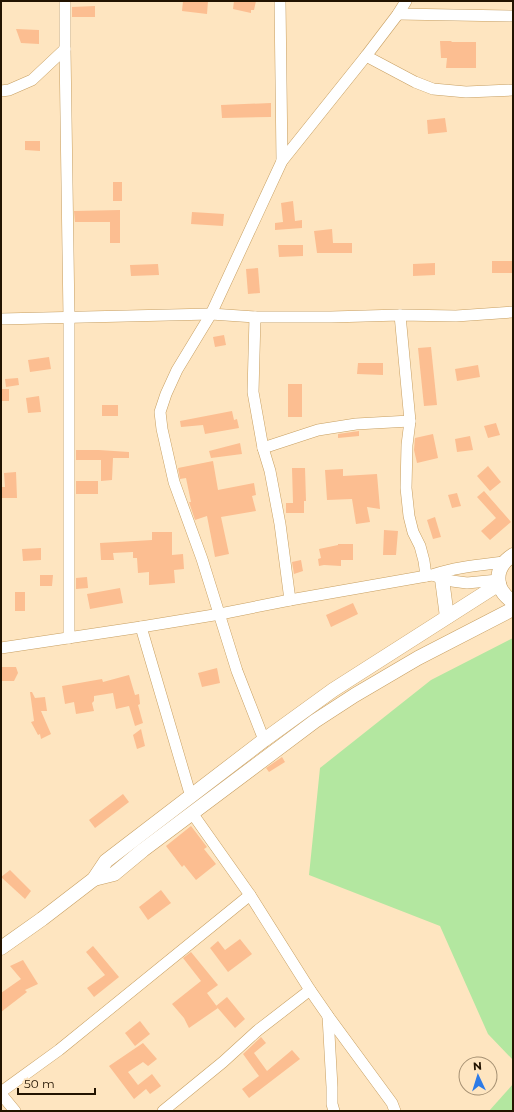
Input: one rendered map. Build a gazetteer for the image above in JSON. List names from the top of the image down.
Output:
{
  "scale_bar": "50 m",
  "north": "top"
}
